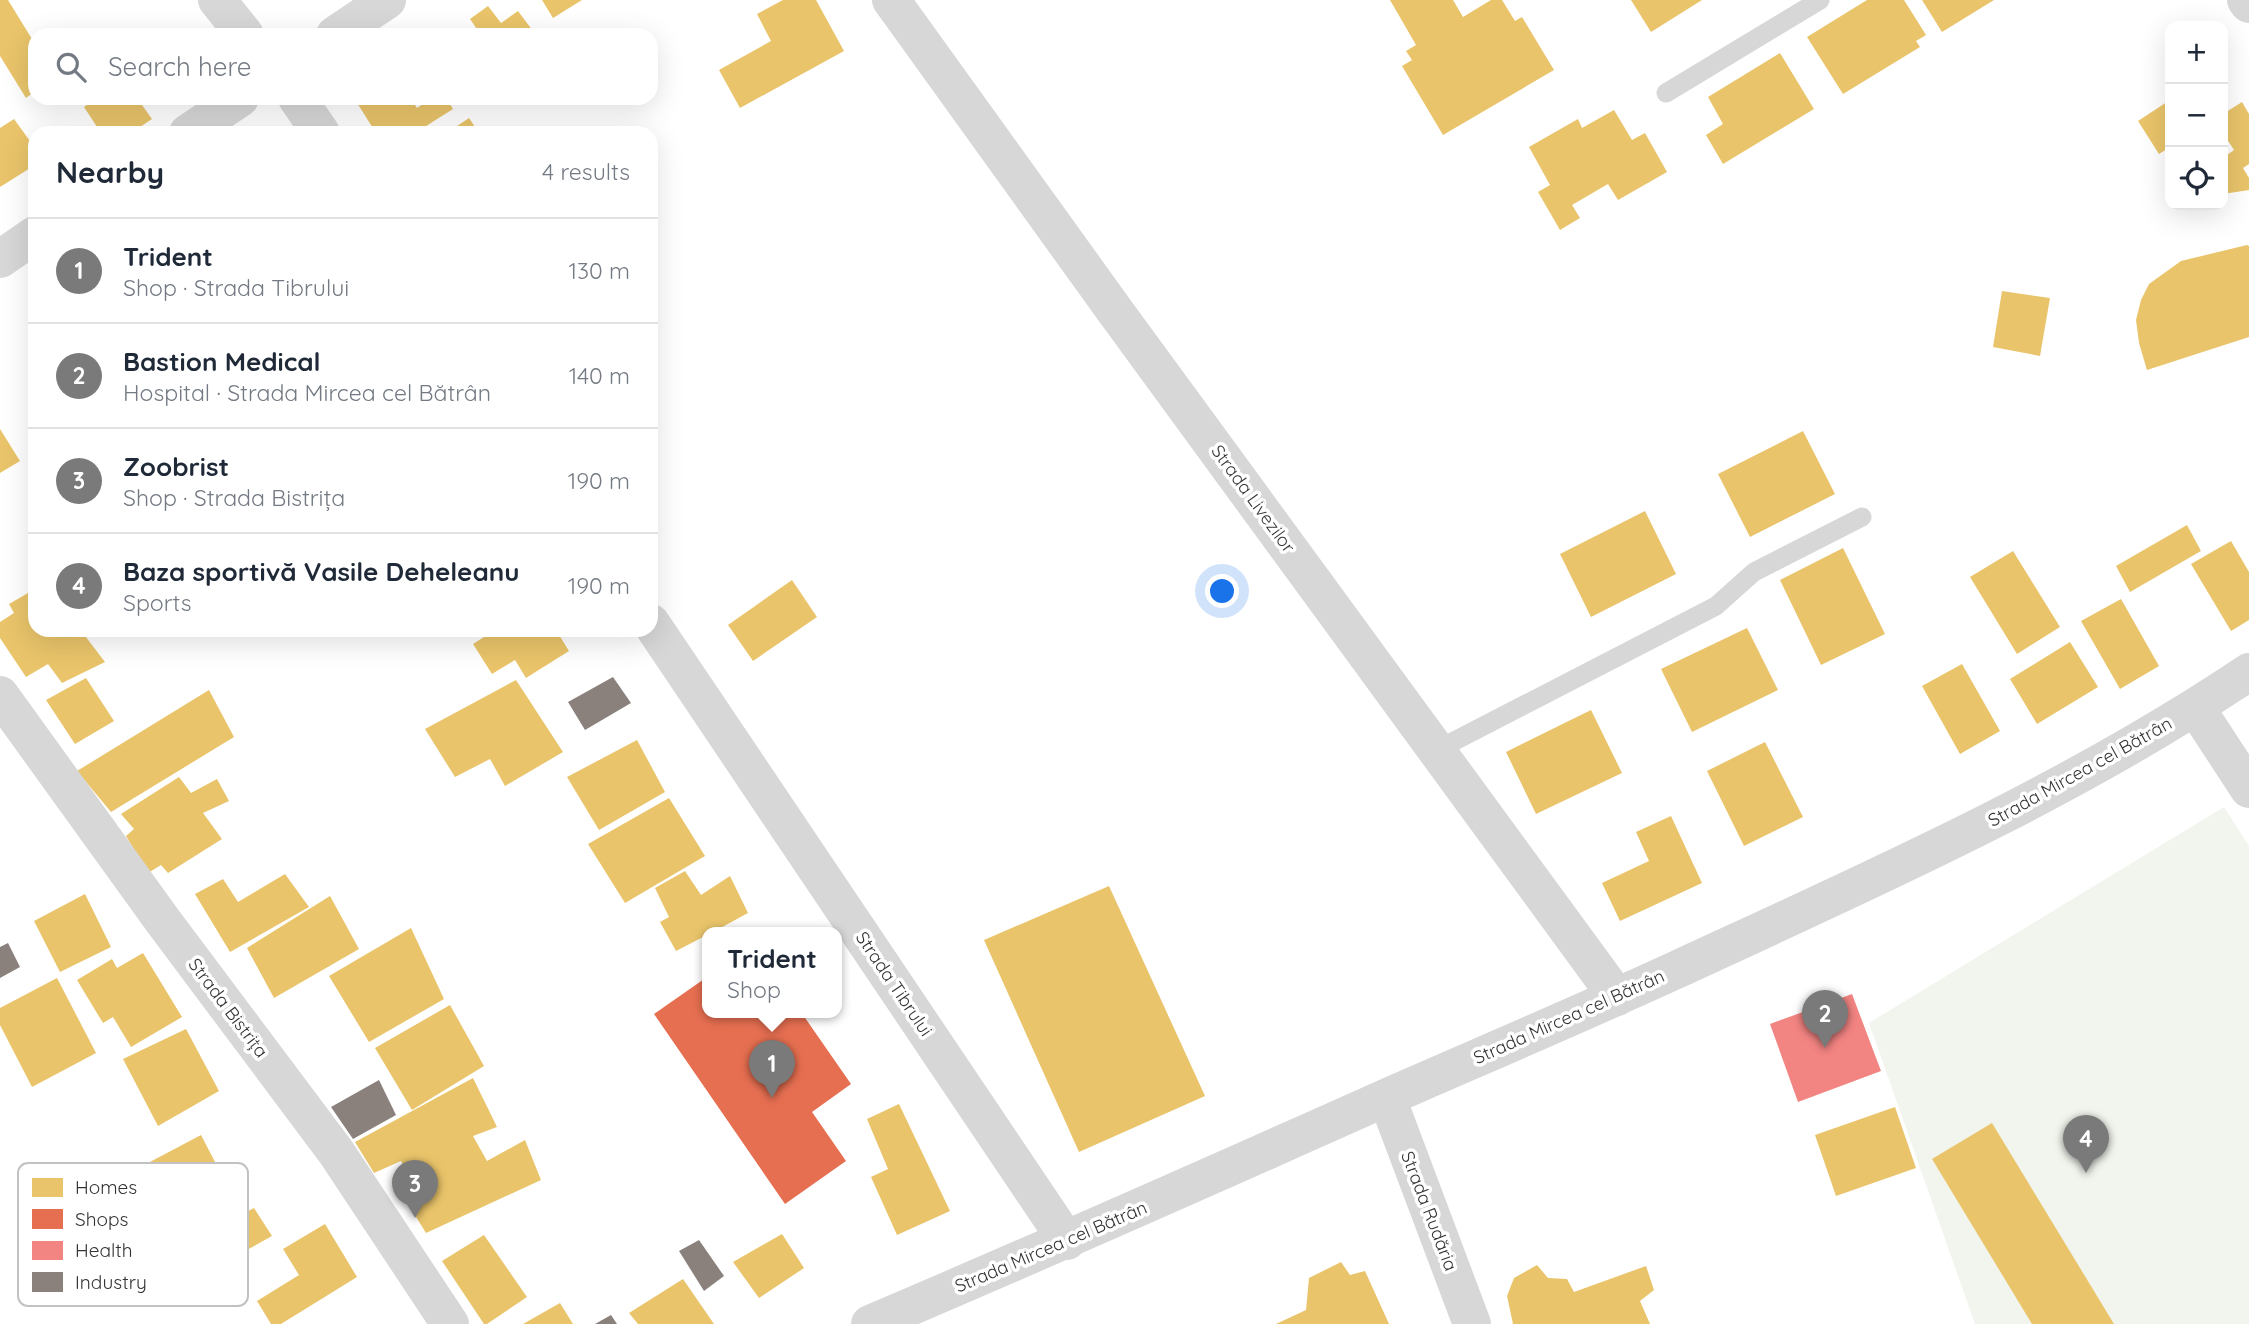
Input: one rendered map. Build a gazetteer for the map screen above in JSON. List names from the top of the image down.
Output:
{
  "streets": {
    "street": [
      "Strada Livezilor",
      "Strada Mircea cel Bătrân",
      "Strada Tibrului",
      "Strada Bistrița",
      "Strada Rudăria"
    ]
  },
  "crossings": [
    ["Strada Livezilor", "Strada Mircea cel Bătrân"],
    ["Strada Mircea cel Bătrân", "Strada Tibrului"],
    ["Strada Mircea cel Bătrân", "Strada Rudăria"]
  ],
  "legend": [
    "Homes",
    "Shops",
    "Health",
    "Industry"
  ],
  "page": {
    "map_buttons": ["+", "−"],
    "search": "Search here",
    "heading": ["Nearby", "4 results"],
    "list": [
      {
        "mark": "1",
        "name": "Trident",
        "note": "Shop · Strada Tibrului",
        "value": "130 m"
      },
      {
        "mark": "2",
        "name": "Bastion Medical",
        "note": "Hospital · Strada Mircea cel Bătrân",
        "value": "140 m"
      },
      {
        "mark": "3",
        "name": "Zoobrist",
        "note": "Shop · Strada Bistrița",
        "value": "190 m"
      },
      {
        "mark": "4",
        "name": "Baza sportivă Vasile Deheleanu",
        "note": "Sports",
        "value": "190 m"
      }
    ],
    "popup": ["Trident", "Shop"],
    "pins": [
      "2",
      "1",
      "4",
      "3"
    ]
  }
}
